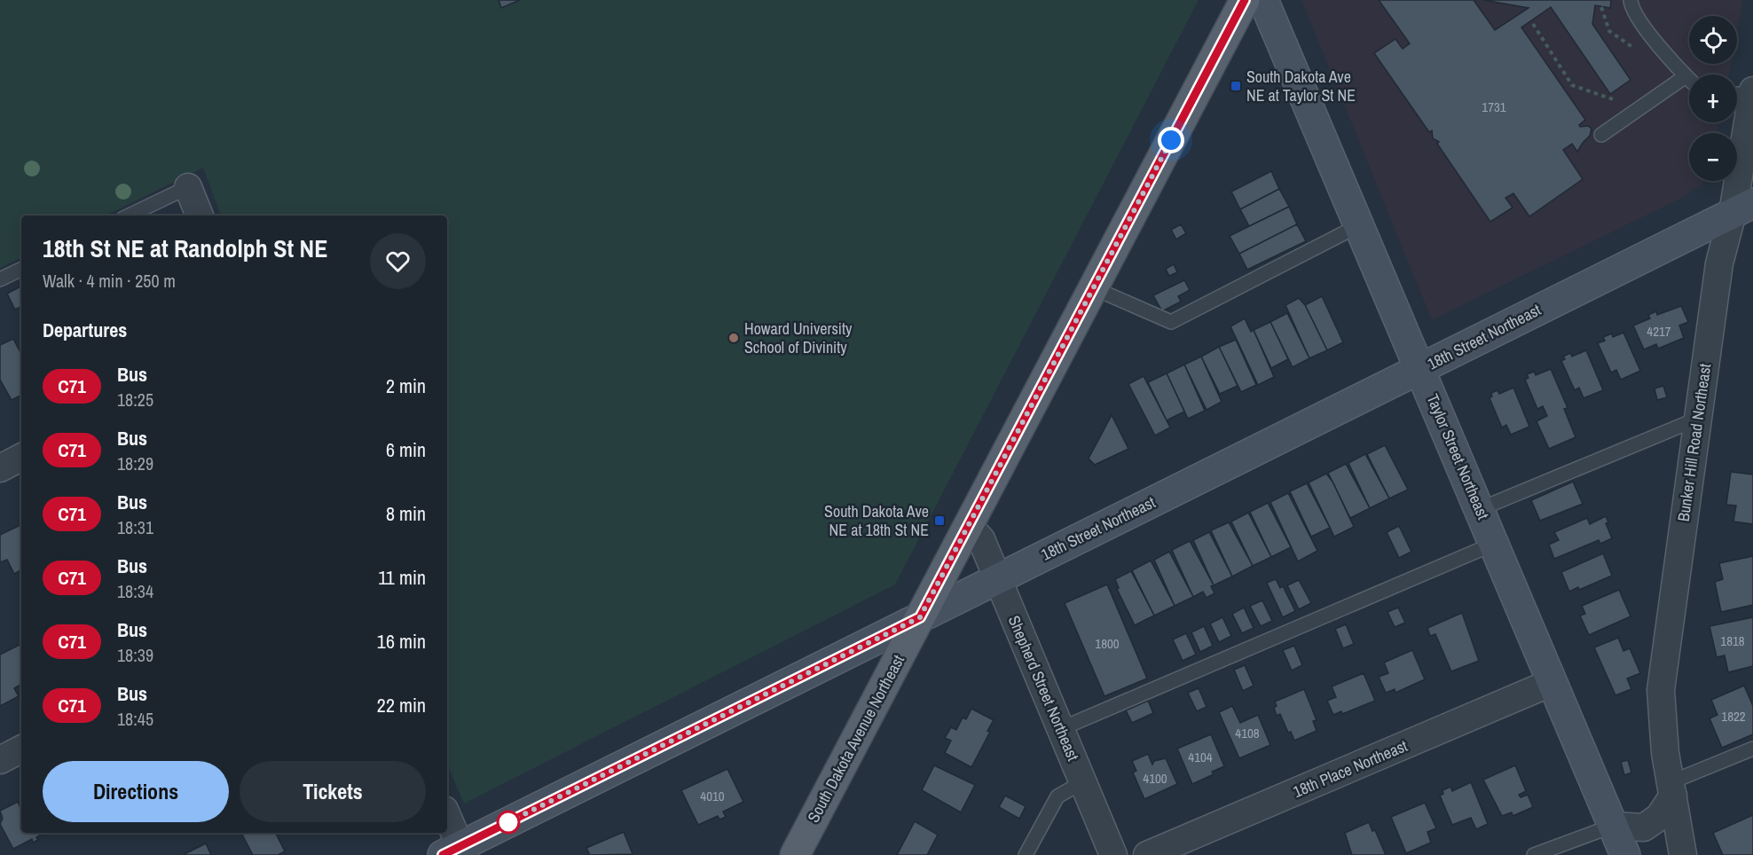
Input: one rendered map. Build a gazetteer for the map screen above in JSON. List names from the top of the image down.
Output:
{
  "streets": {
    "main road": ["South Dakota Avenue Northeast"],
    "street": [
      "18th Street Northeast",
      "Bunker Hill Road Northeast",
      "Taylor Street Northeast",
      "Shepherd Street Northeast",
      "18th Place Northeast"
    ]
  },
  "crossings": [
    ["18th Street Northeast", "Bunker Hill Road Northeast"],
    ["18th Street Northeast", "Taylor Street Northeast"],
    ["18th Street Northeast", "Shepherd Street Northeast"],
    ["18th Street Northeast", "South Dakota Avenue Northeast"],
    ["Taylor Street Northeast", "18th Place Northeast"],
    ["Shepherd Street Northeast", "South Dakota Avenue Northeast"]
  ],
  "places": {
    "transit": ["South Dakota Ave NE at Taylor St NE", "South Dakota Ave NE at 18th St NE"],
    "other": ["Howard University School of Divinity"]
  },
  "lines": ["bus line C71"],
  "house_numbers": [
    "1731",
    "4217",
    "1818",
    "1800",
    "1822",
    "4108",
    "4104",
    "4100",
    "4010"
  ],
  "page": {
    "map_buttons": ["+", "−"],
    "heading": [
      ["18th St NE at Randolph St NE", "Walk · 4 min · 250 m"],
      "Departures"
    ],
    "list": [
      {
        "mark": "C71",
        "name": "Bus",
        "note": "18:25",
        "value": "2 min"
      },
      {
        "mark": "C71",
        "name": "Bus",
        "note": "18:29",
        "value": "6 min"
      },
      {
        "mark": "C71",
        "name": "Bus",
        "note": "18:31",
        "value": "8 min"
      },
      {
        "mark": "C71",
        "name": "Bus",
        "note": "18:34",
        "value": "11 min"
      },
      {
        "mark": "C71",
        "name": "Bus",
        "note": "18:39",
        "value": "16 min"
      },
      {
        "mark": "C71",
        "name": "Bus",
        "note": "18:45",
        "value": "22 min"
      }
    ],
    "buttons": ["Directions", "Tickets"]
  }
}
